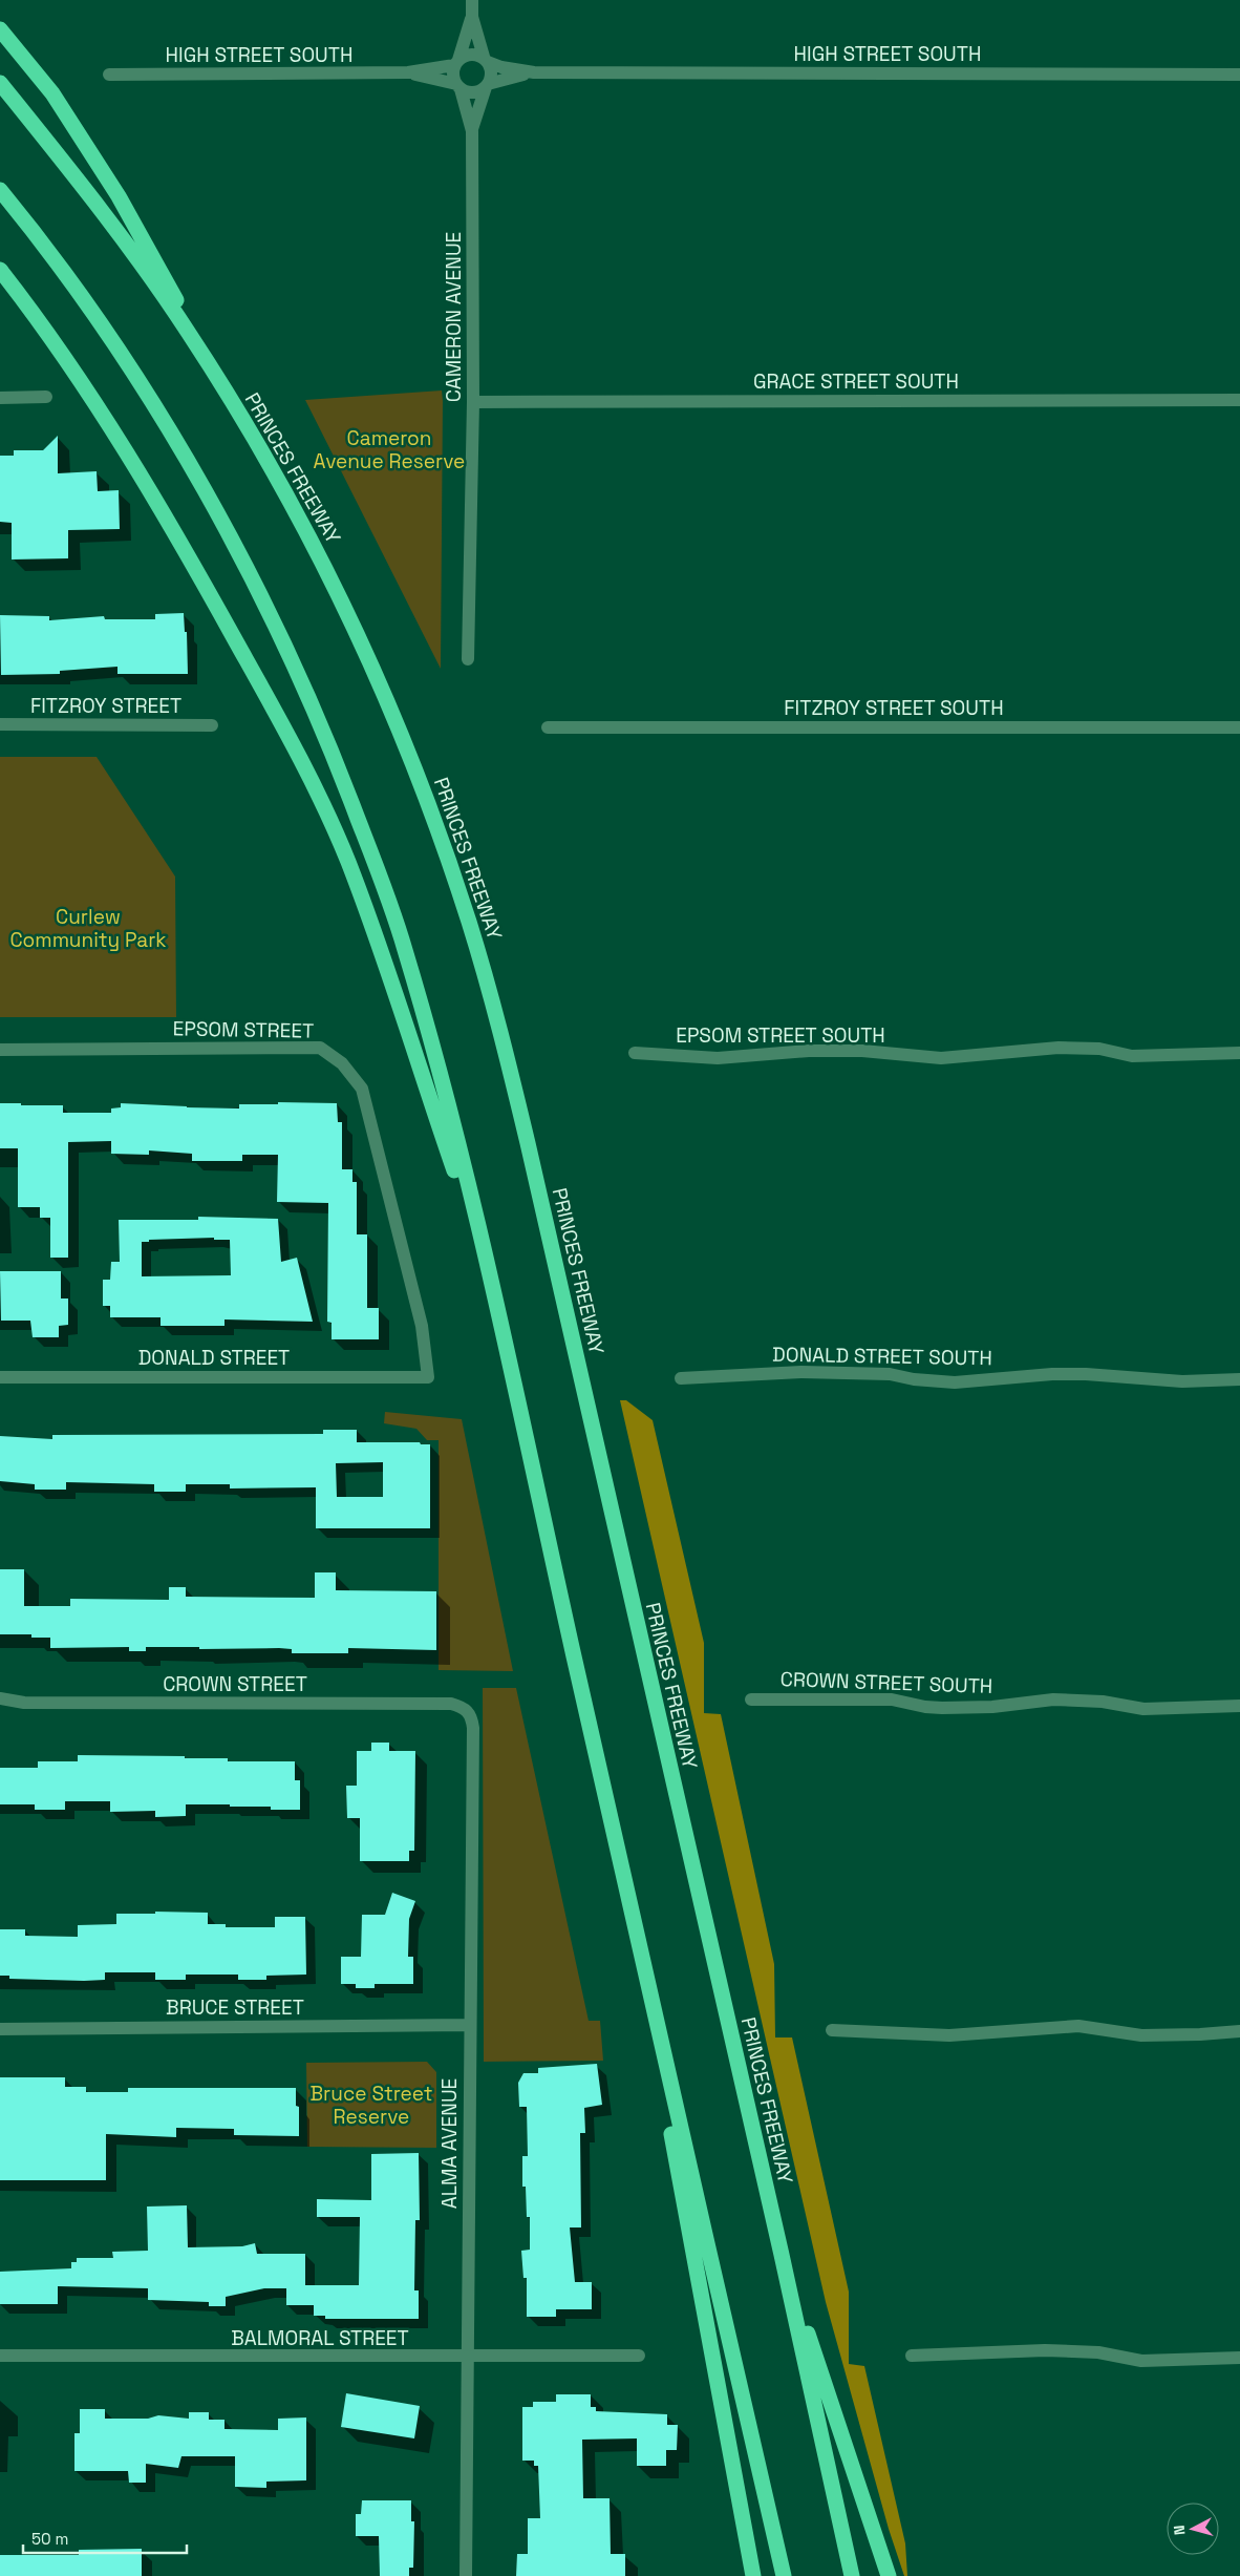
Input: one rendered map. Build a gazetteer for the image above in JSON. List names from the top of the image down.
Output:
{
  "streets": {
    "highway": ["PRINCES FREEWAY"],
    "street": [
      "HIGH STREET SOUTH",
      "CAMERON AVENUE",
      "GRACE STREET SOUTH",
      "FITZROY STREET",
      "FITZROY STREET SOUTH",
      "EPSOM STREET",
      "EPSOM STREET SOUTH",
      "DONALD STREET SOUTH",
      "DONALD STREET",
      "CROWN STREET SOUTH",
      "CROWN STREET",
      "BRUCE STREET",
      "ALMA AVENUE",
      "BALMORAL STREET"
    ]
  },
  "crossings": [
    ["HIGH STREET SOUTH", "CAMERON AVENUE"],
    ["CAMERON AVENUE", "GRACE STREET SOUTH"],
    ["EPSOM STREET", "DONALD STREET"],
    ["CROWN STREET", "ALMA AVENUE"],
    ["BRUCE STREET", "ALMA AVENUE"],
    ["ALMA AVENUE", "BALMORAL STREET"]
  ],
  "parks": ["Cameron Avenue Reserve", "Curlew Community Park", "Bruce Street Reserve"],
  "scale_bar": "50 m",
  "north": "left"
}
